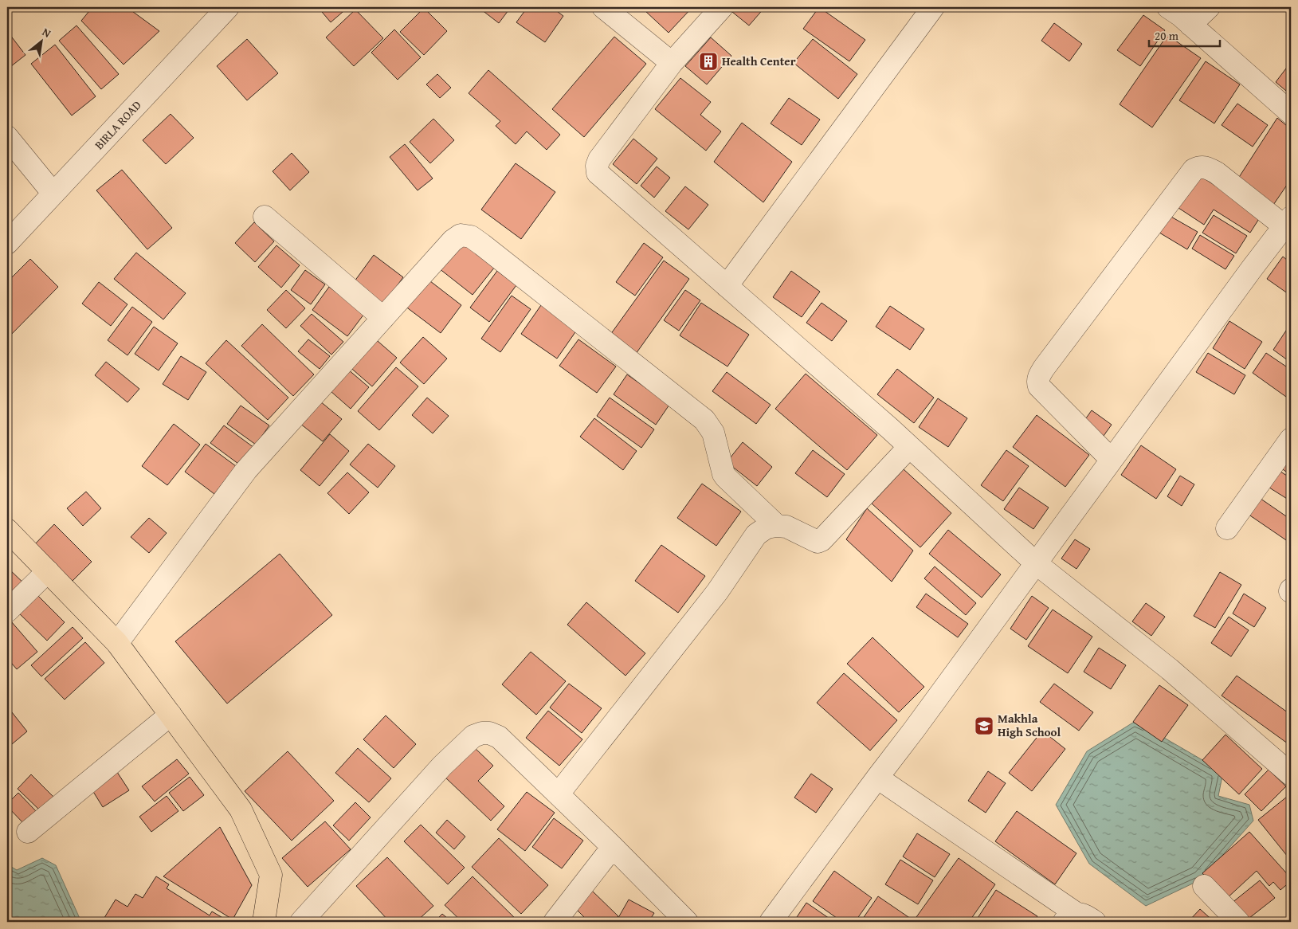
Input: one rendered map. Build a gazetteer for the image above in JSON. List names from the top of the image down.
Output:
{
  "streets": {
    "street": ["BIRLA ROAD"]
  },
  "places": {
    "building": ["Health Center"],
    "school or university": ["Makhla High School"]
  },
  "scale_bar": "20 m",
  "north": "top right"
}
